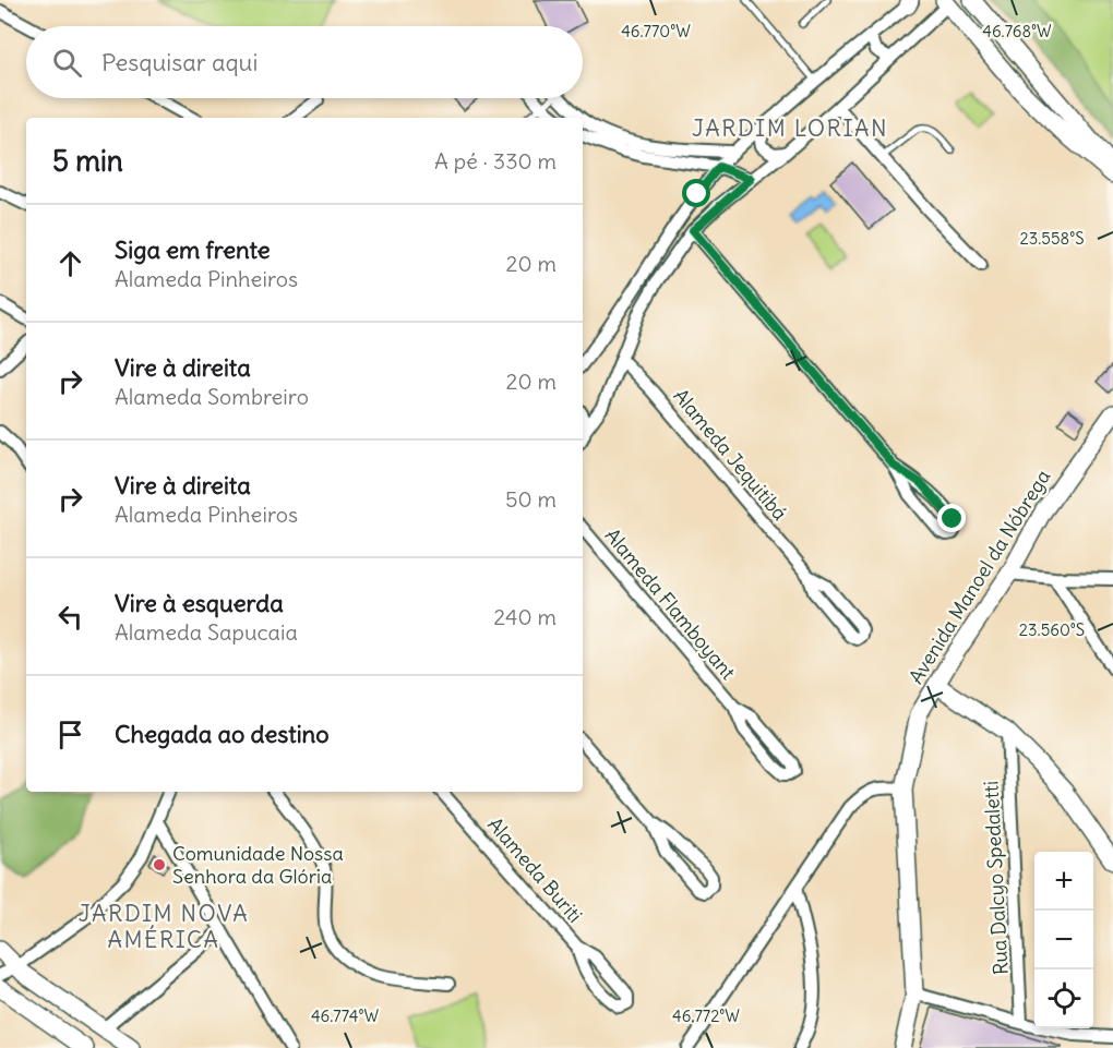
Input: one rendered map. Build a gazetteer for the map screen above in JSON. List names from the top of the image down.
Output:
{
  "streets": {
    "main road": ["Avenida Manoel da Nóbrega"],
    "street": [
      "Alameda Jequitibá",
      "Alameda Flamboyant",
      "Alameda Buriti",
      "Rua Dalcyo Spedaletti"
    ]
  },
  "districts": ["JARDIM LORIAN", "JARDIM NOVA AMÉRICA"],
  "places": ["Comunidade Nossa Senhora da Glória"],
  "page": {
    "search": "Pesquisar aqui",
    "heading": ["5 min", "A pé · 330 m"],
    "list": [
      ["Siga em frente", "Alameda Pinheiros", "20 m"],
      ["Vire à direita", "Alameda Sombreiro", "20 m"],
      ["Vire à direita", "Alameda Pinheiros", "50 m"],
      ["Vire à esquerda", "Alameda Sapucaia", "240 m"],
      "Chegada ao destino"
    ],
    "map_buttons": ["+", "−"]
  },
  "coordinates": [
    "46.770°W",
    "46.768°W",
    "23.558°S",
    "23.560°S",
    "46.774°W",
    "46.772°W"
  ]
}
